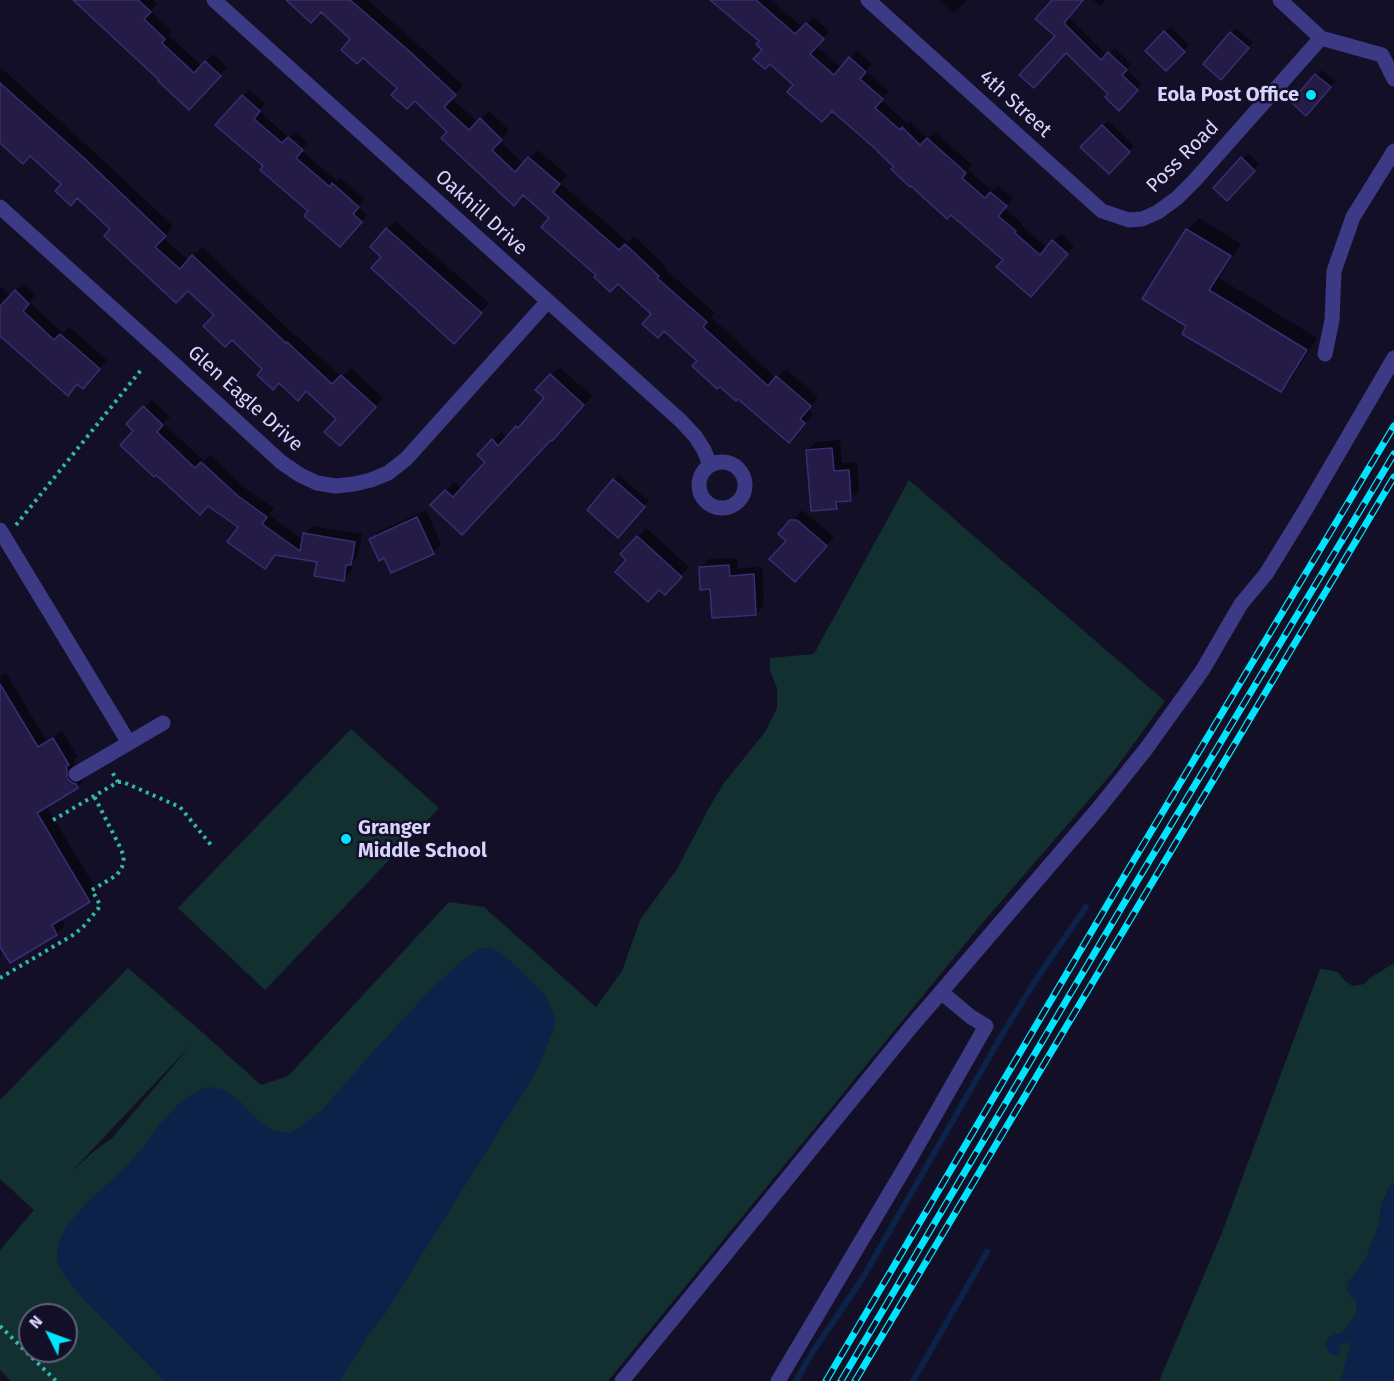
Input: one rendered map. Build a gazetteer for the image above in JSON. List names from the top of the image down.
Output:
{
  "streets": {
    "street": [
      "4th Street",
      "Poss Road",
      "Oakhill Drive",
      "Glen Eagle Drive"
    ]
  },
  "crossings": [
    ["4th Street", "Poss Road"],
    ["Oakhill Drive", "Glen Eagle Drive"]
  ],
  "places": ["Eola Post Office", "Granger Middle School"],
  "north": "top left"
}
